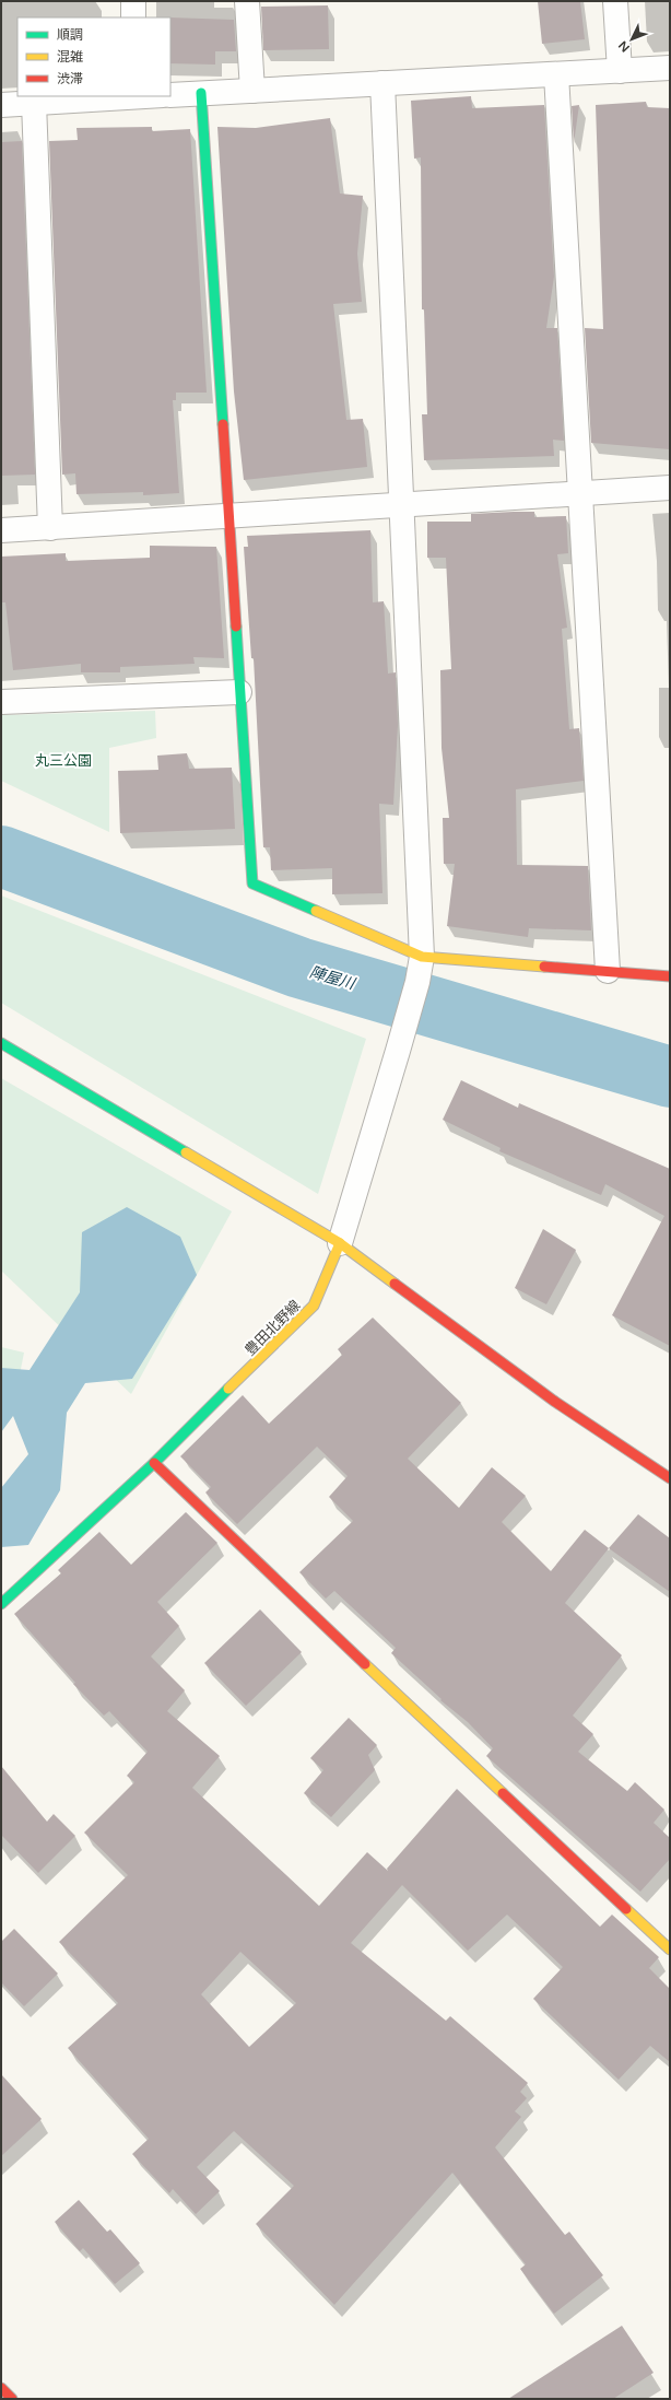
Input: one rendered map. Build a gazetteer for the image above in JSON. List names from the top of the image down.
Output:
{
  "streets": {
    "street": ["豊田北野線"]
  },
  "water": ["陣屋川"],
  "parks": ["丸三公園"],
  "legend": ["順調", "混雑", "渋滞"],
  "north": "bottom left"
}
